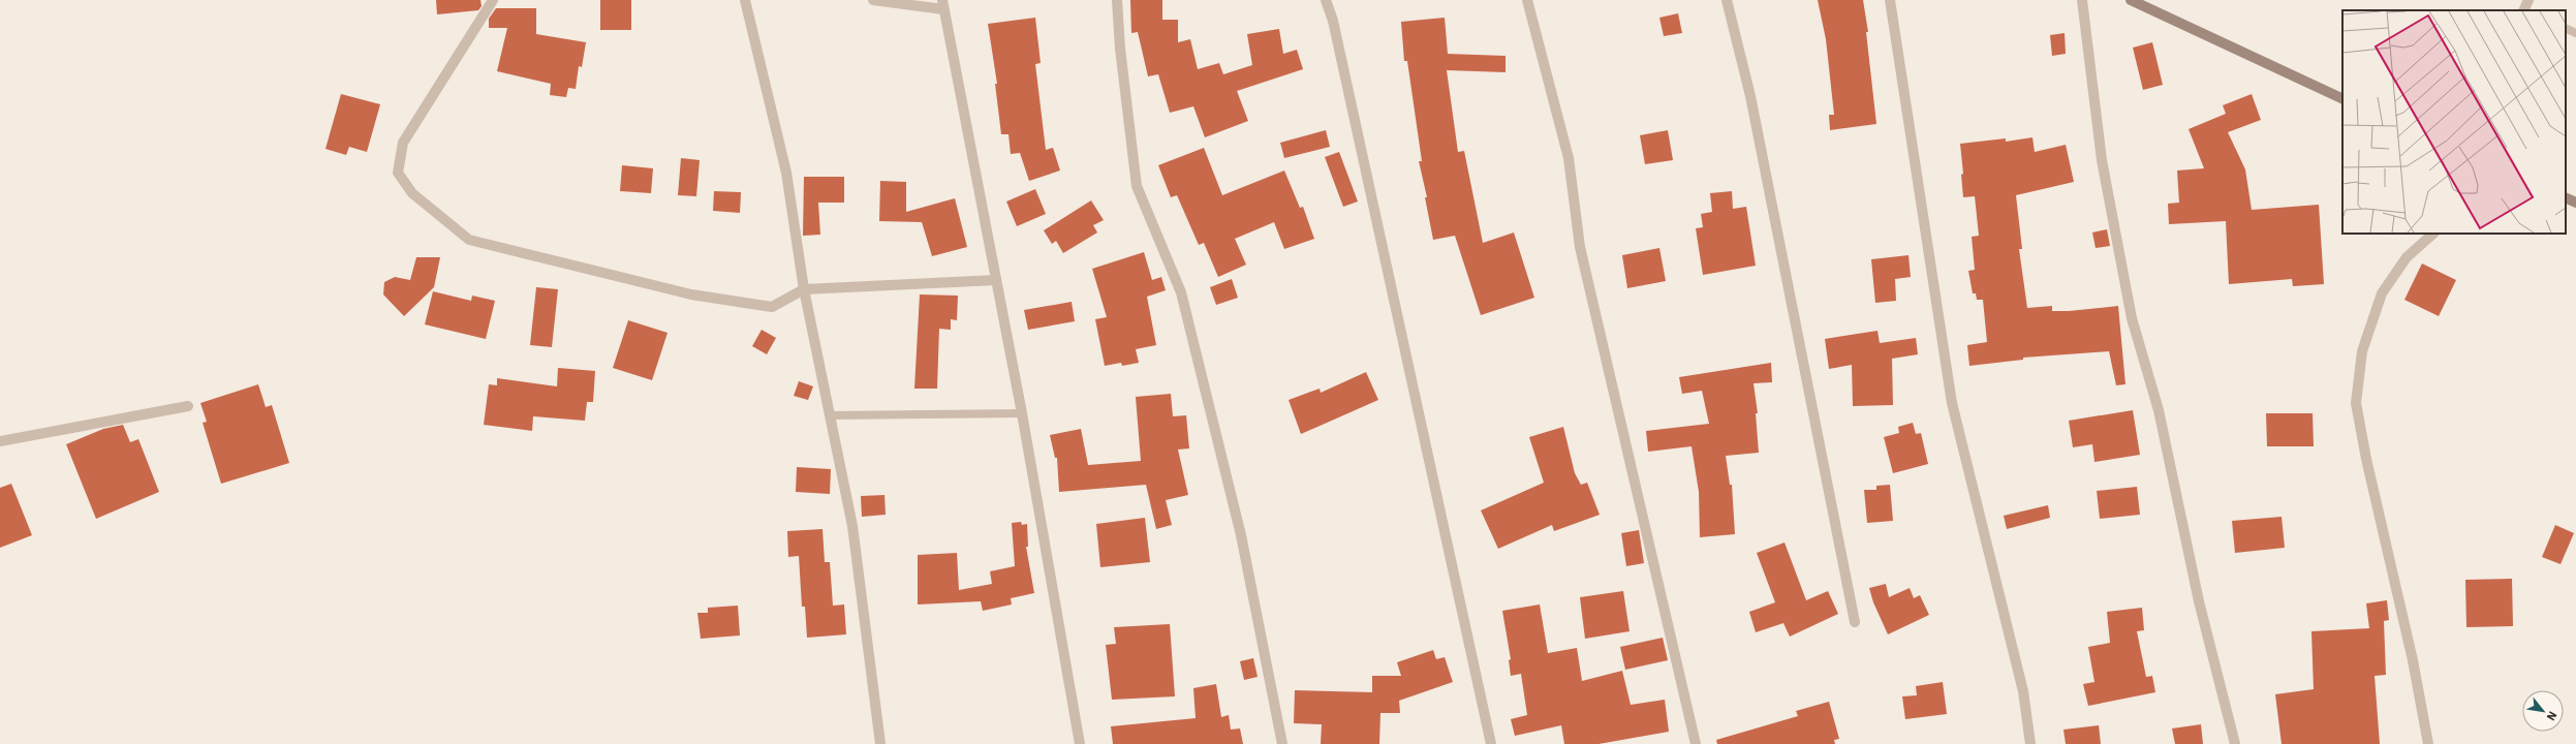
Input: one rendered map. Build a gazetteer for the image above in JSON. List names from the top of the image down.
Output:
{
  "north": "bottom right"
}
